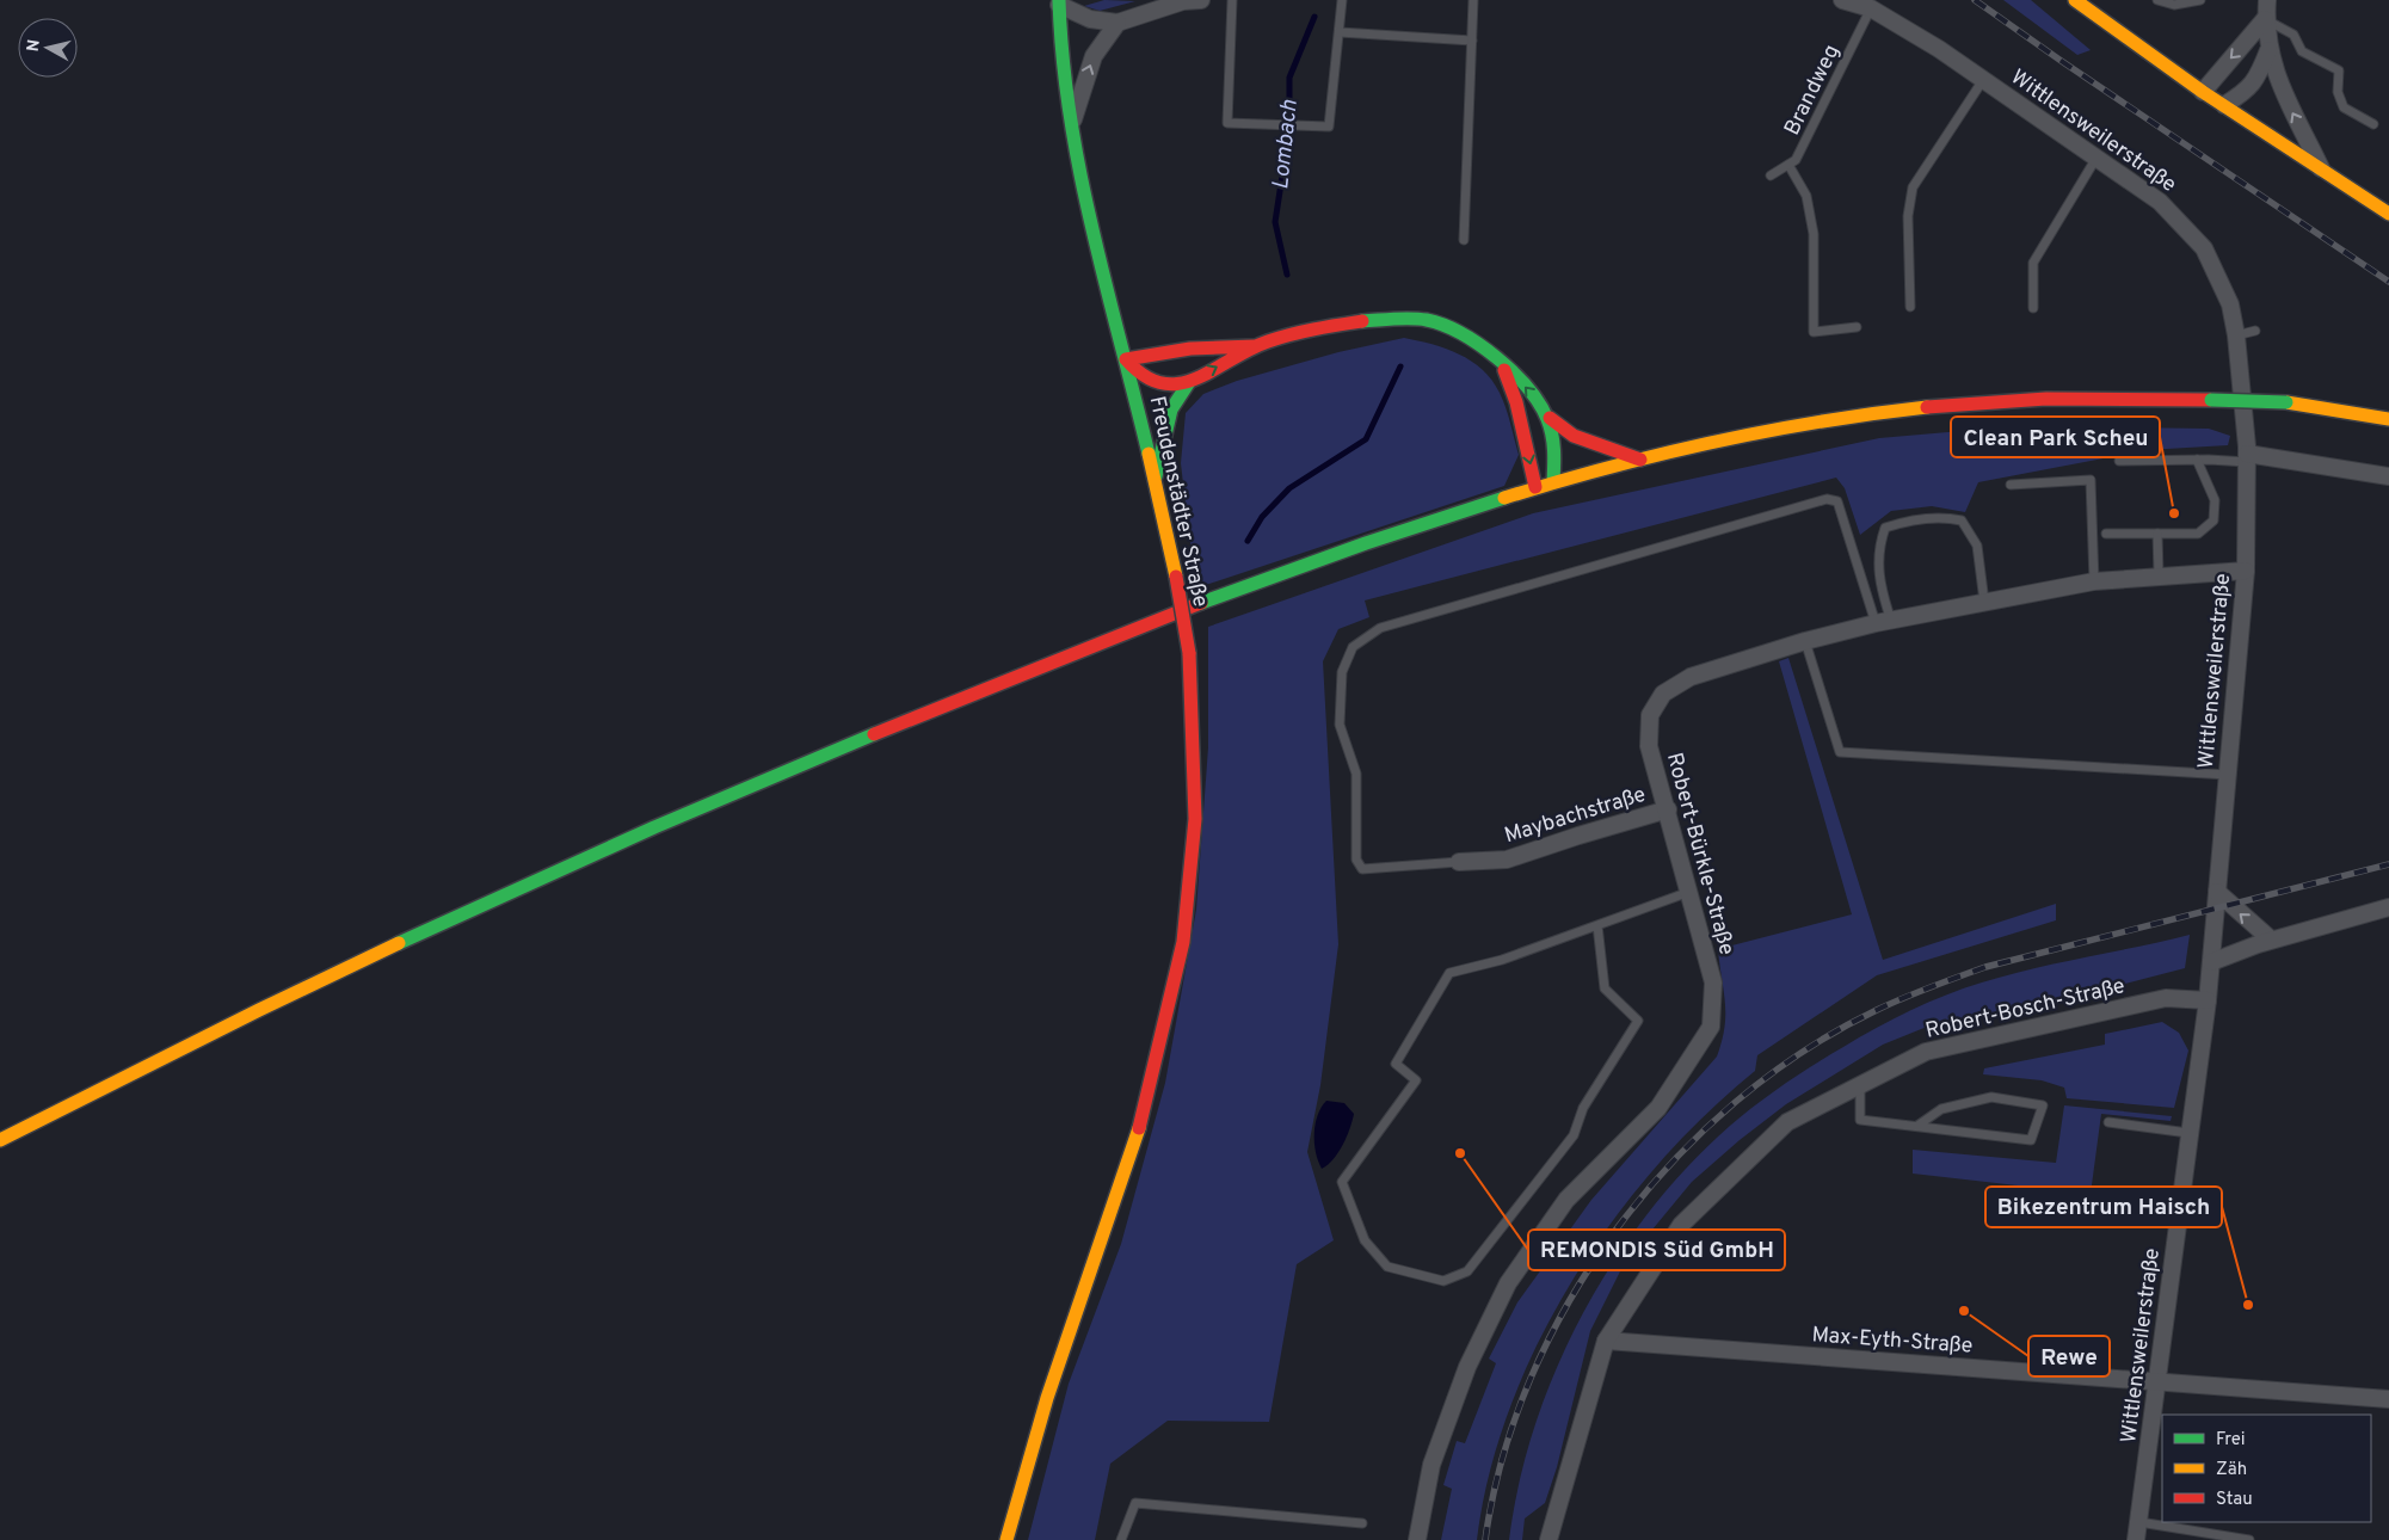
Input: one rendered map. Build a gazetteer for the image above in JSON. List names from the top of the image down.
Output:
{
  "streets": {
    "main road": ["Freudenstädter Straße"],
    "street": [
      "Wittlensweilerstraße",
      "Maybachstraße",
      "Robert-Bürkle-Straße",
      "Robert-Bosch-Straße",
      "Max-Eyth-Straße"
    ],
    "lane": ["Brandweg"]
  },
  "crossings": [
    ["Brandweg", "Wittlensweilerstraße"],
    ["Wittlensweilerstraße", "Robert-Bürkle-Straße"],
    ["Wittlensweilerstraße", "Robert-Bosch-Straße"],
    ["Wittlensweilerstraße", "Max-Eyth-Straße"],
    ["Maybachstraße", "Robert-Bürkle-Straße"],
    ["Robert-Bosch-Straße", "Max-Eyth-Straße"]
  ],
  "water": ["Lombach"],
  "places": [
    "Clean Park Scheu",
    "REMONDIS Süd GmbH",
    "Bikezentrum Haisch",
    "Rewe"
  ],
  "legend": ["Frei", "Zäh", "Stau"],
  "north": "left"
}
